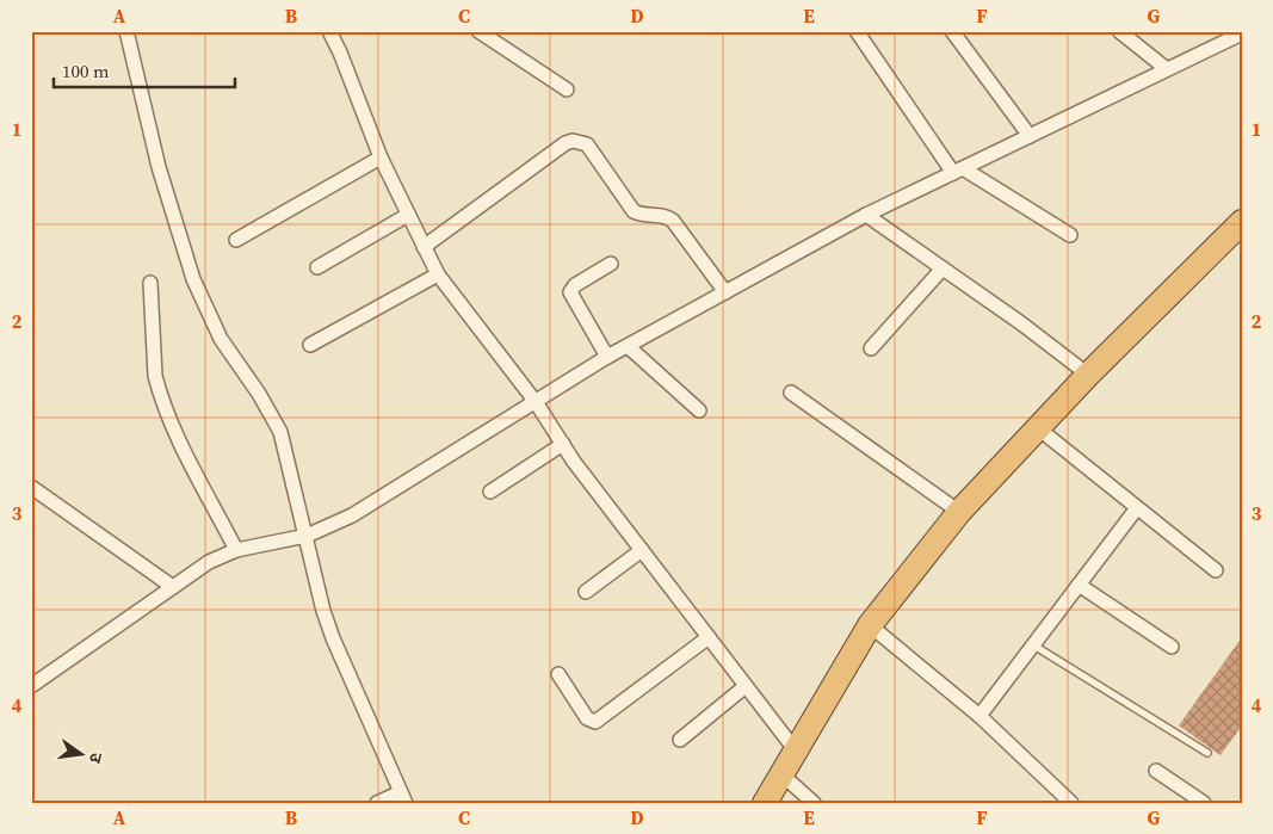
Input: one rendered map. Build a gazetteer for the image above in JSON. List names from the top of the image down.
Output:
{
  "scale_bar": "100 m",
  "north": "right",
  "grid": {
    "columns": [
      "A",
      "B",
      "C",
      "D",
      "E",
      "F",
      "G"
    ],
    "rows": [
      "1",
      "2",
      "3",
      "4"
    ]
  }
}
